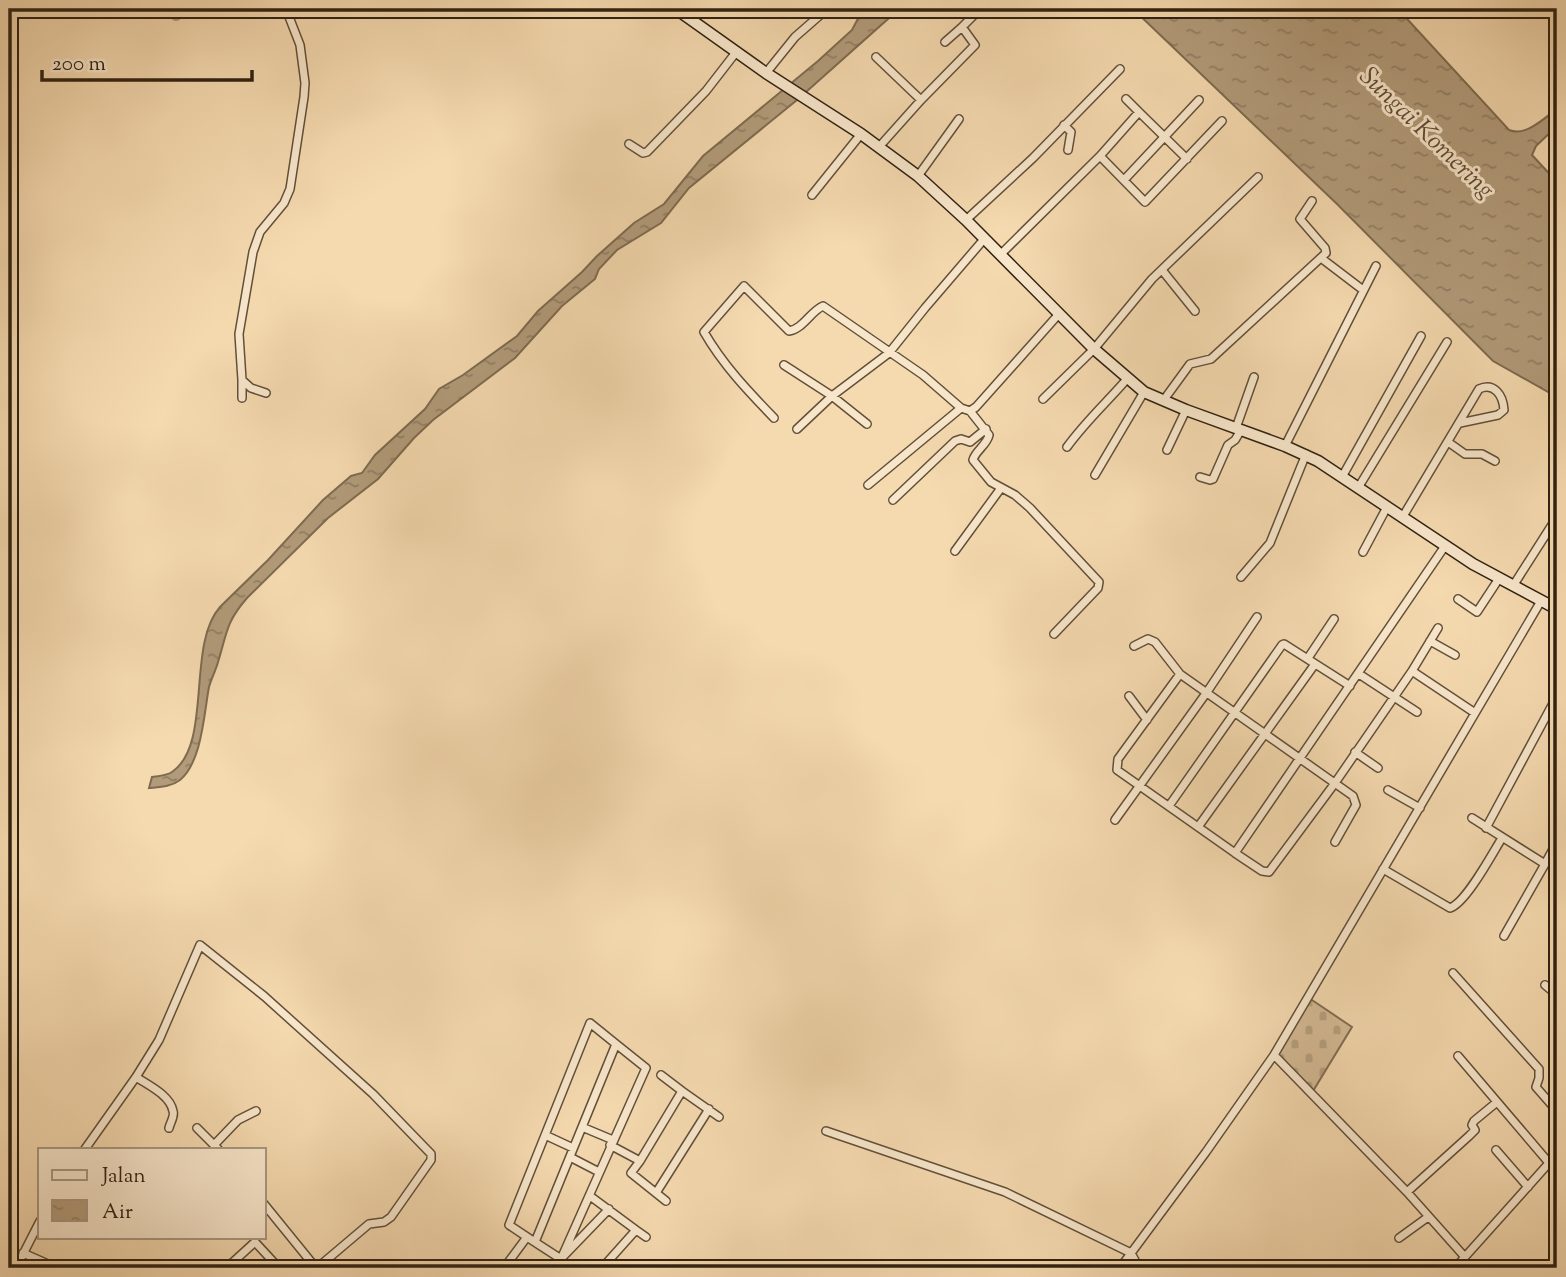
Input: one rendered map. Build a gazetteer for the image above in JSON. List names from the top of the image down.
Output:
{
  "water": ["Sungai Komering"],
  "legend": ["Jalan", "Air"],
  "scale_bar": "200 m"
}
